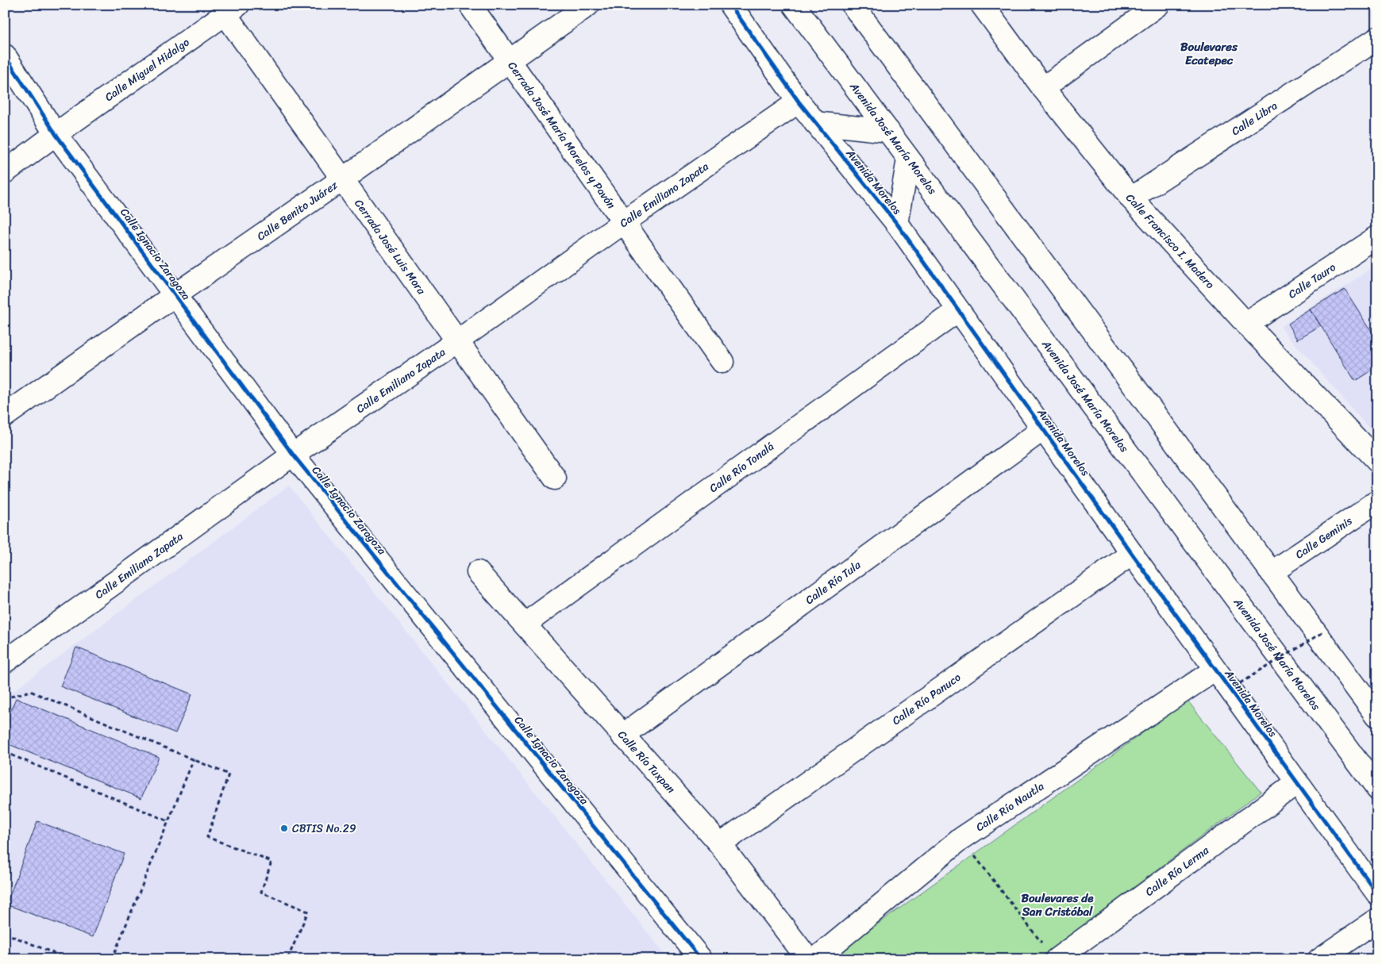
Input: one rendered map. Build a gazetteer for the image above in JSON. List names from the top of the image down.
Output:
{
  "streets": {
    "street": [
      "Calle Miguel Hidalgo",
      "Calle Libra",
      "Cerrada José María Morelos y Pavón",
      "Avenida José María Morelos",
      "Avenida Morelos",
      "Calle Emiliano Zapata",
      "Calle Benito Juárez",
      "Calle Francisco I. Madero",
      "Cerrada José Luis Mora",
      "Calle Ignacio Zaragoza",
      "Calle Tauro",
      "Calle Río Tonalá",
      "Calle Geminis",
      "Calle Río Tula",
      "Calle Río Panuco",
      "Calle Río Tuxpan",
      "Calle Río Nautla",
      "Calle Río Lerma"
    ]
  },
  "crossings": [
    ["Calle Miguel Hidalgo", "Cerrada José Luis Mora"],
    ["Calle Miguel Hidalgo", "Calle Ignacio Zaragoza"],
    ["Calle Libra", "Calle Francisco I. Madero"],
    ["Cerrada José María Morelos y Pavón", "Calle Emiliano Zapata"],
    ["Cerrada José María Morelos y Pavón", "Calle Benito Juárez"],
    ["Avenida Morelos", "Calle Emiliano Zapata"],
    ["Avenida Morelos", "Calle Río Tonalá"],
    ["Avenida Morelos", "Calle Río Tula"],
    ["Avenida Morelos", "Calle Río Panuco"],
    ["Avenida Morelos", "Calle Río Nautla"],
    ["Avenida Morelos", "Calle Río Lerma"],
    ["Calle Emiliano Zapata", "Cerrada José Luis Mora"],
    ["Calle Emiliano Zapata", "Calle Ignacio Zaragoza"],
    ["Calle Benito Juárez", "Cerrada José Luis Mora"],
    ["Calle Benito Juárez", "Calle Ignacio Zaragoza"],
    ["Calle Francisco I. Madero", "Calle Tauro"],
    ["Calle Río Tonalá", "Calle Río Tuxpan"],
    ["Calle Río Tula", "Calle Río Tuxpan"],
    ["Calle Río Panuco", "Calle Río Tuxpan"]
  ],
  "districts": ["Boulevares Ecatepec", "Boulevares de San Cristóbal"],
  "places": ["CBTIS No.29"]
}
